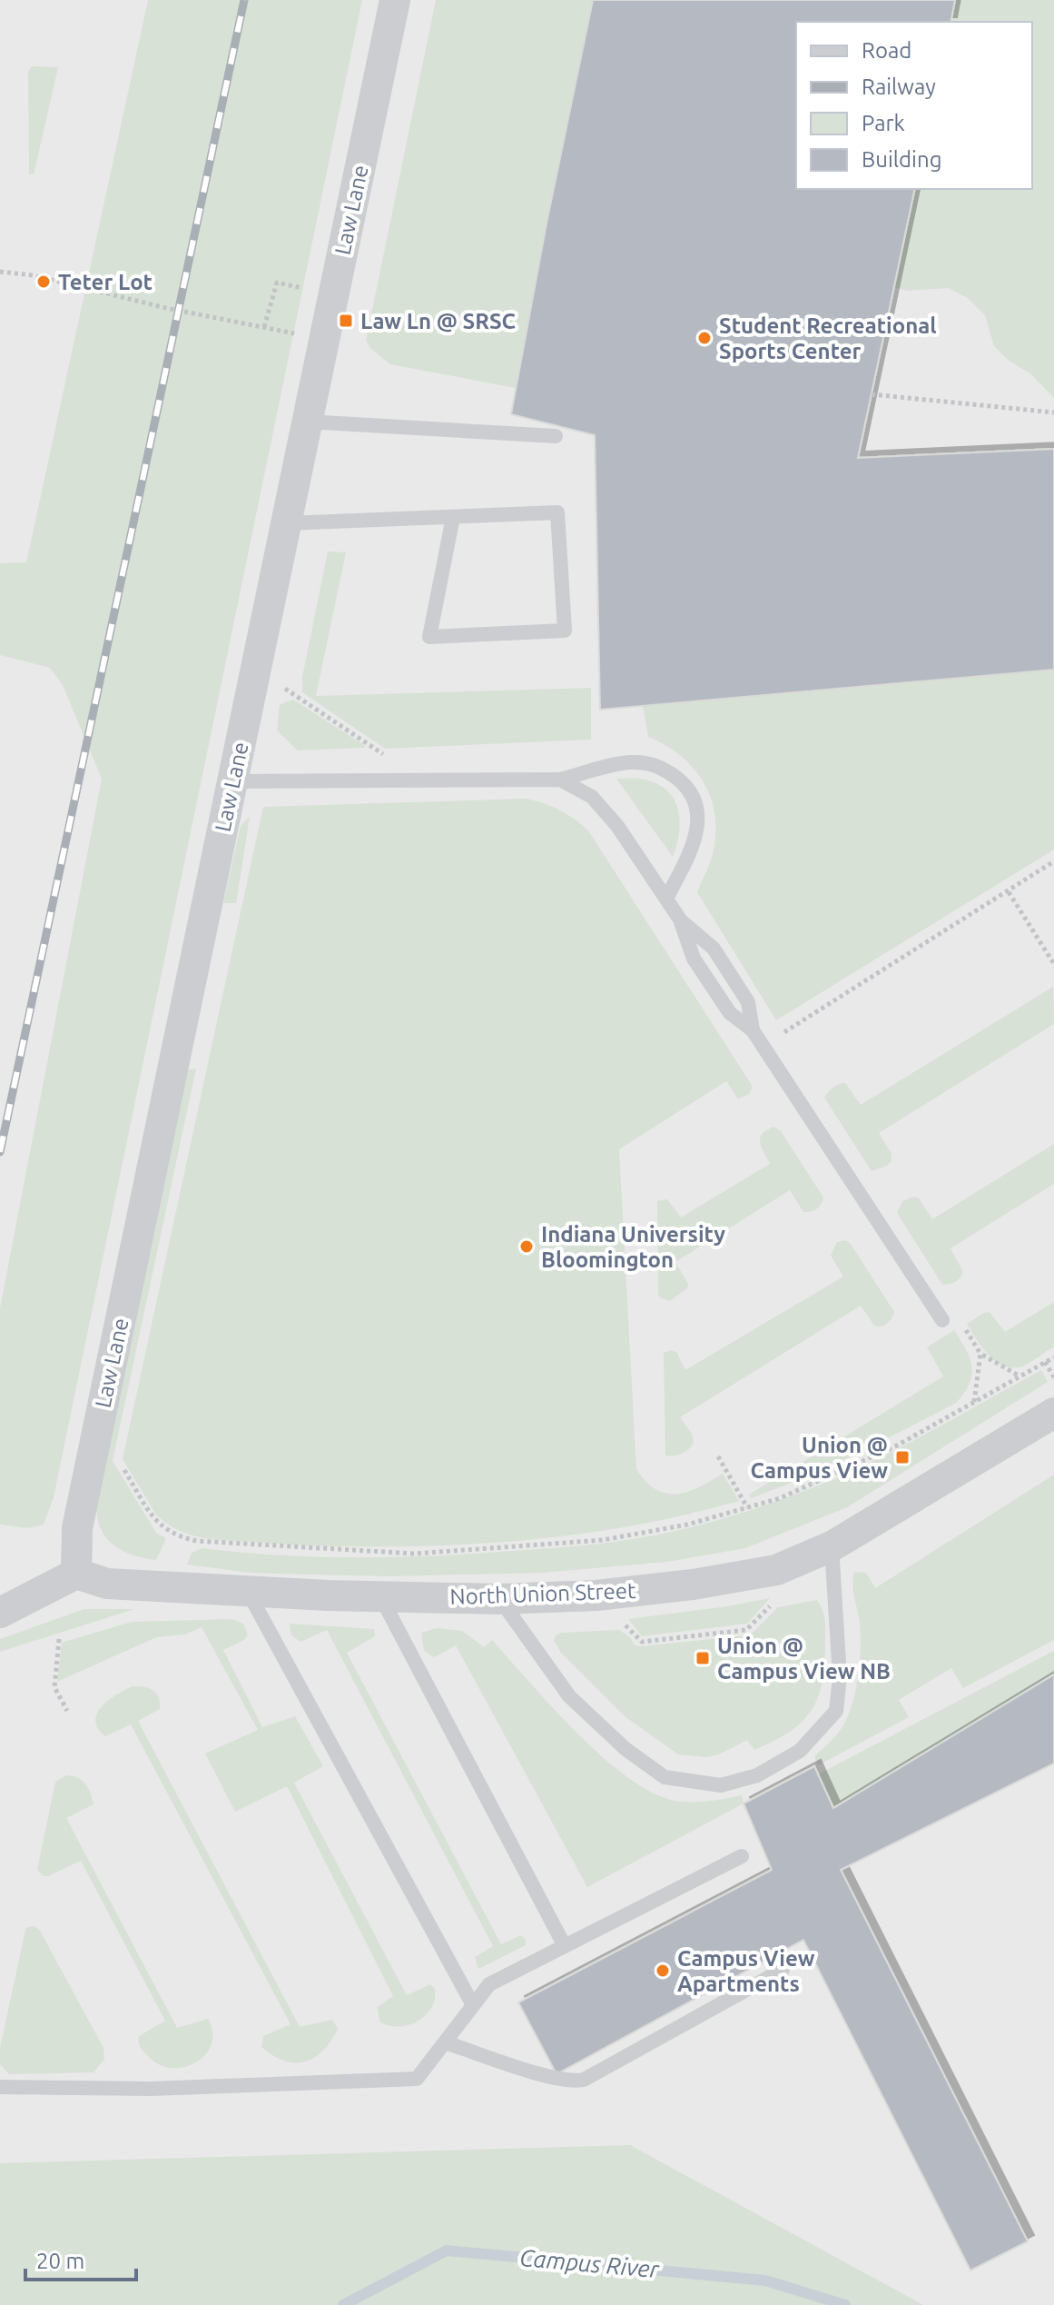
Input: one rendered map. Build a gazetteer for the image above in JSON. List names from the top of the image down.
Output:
{
  "streets": {
    "street": ["Law Lane", "North Union Street"]
  },
  "crossings": [
    ["Law Lane", "North Union Street"]
  ],
  "water": ["Campus River"],
  "places": {
    "other": [
      "Teter Lot",
      "Student Recreational Sports Center",
      "Indiana University Bloomington",
      "Campus View Apartments"
    ],
    "transit": ["Law Ln @ SRSC", "Union @ Campus View", "Union @ Campus View NB"]
  },
  "legend": [
    "Road",
    "Railway",
    "Park",
    "Building"
  ],
  "scale_bar": "20 m"
}
